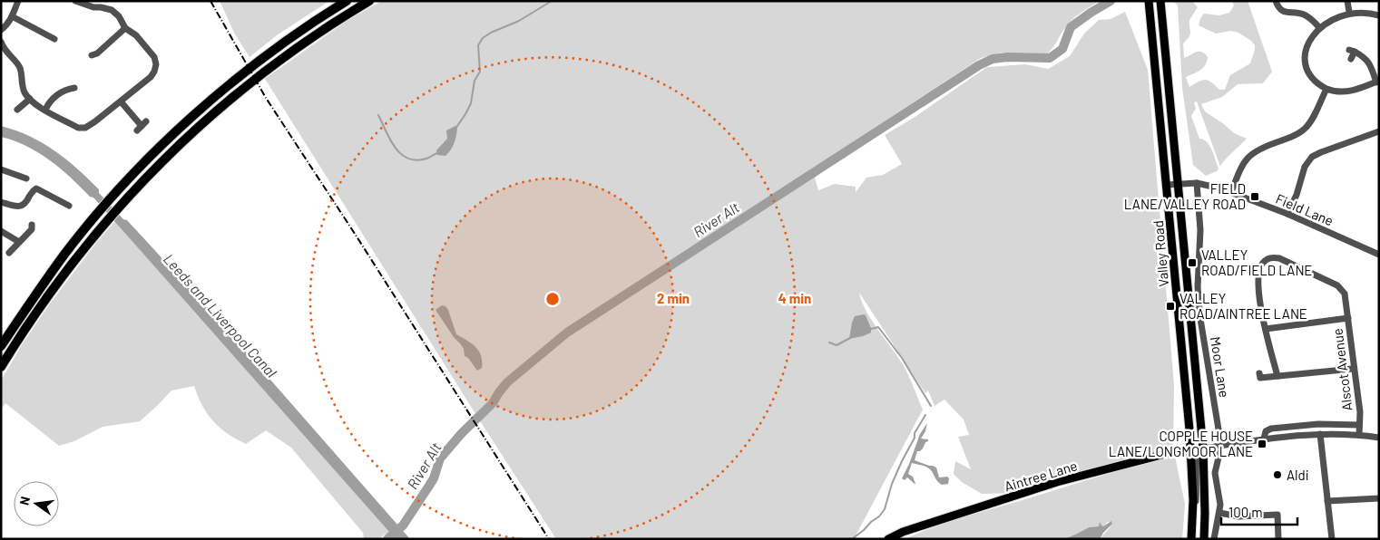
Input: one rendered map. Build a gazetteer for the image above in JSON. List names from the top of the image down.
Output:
{
  "streets": {
    "main road": ["Valley Road", "Aintree Lane"],
    "street": ["Field Lane", "Moor Lane", "Alscot Avenue"]
  },
  "crossings": [
    ["Field Lane", "Valley Road"],
    ["Field Lane", "Moor Lane"],
    ["Valley Road", "Aintree Lane"]
  ],
  "water": ["River Alt", "Leeds and Liverpool Canal"],
  "places": {
    "transit": [
      "FIELD LANE/VALLEY ROAD",
      "VALLEY ROAD/FIELD LANE",
      "VALLEY ROAD/AINTREE LANE",
      "COPPLE HOUSE LANE/LONGMOOR LANE"
    ],
    "other": ["Aldi"]
  },
  "scale_bar": "100 m",
  "north": "left",
  "rings": ["2 min", "4 min"]
}
